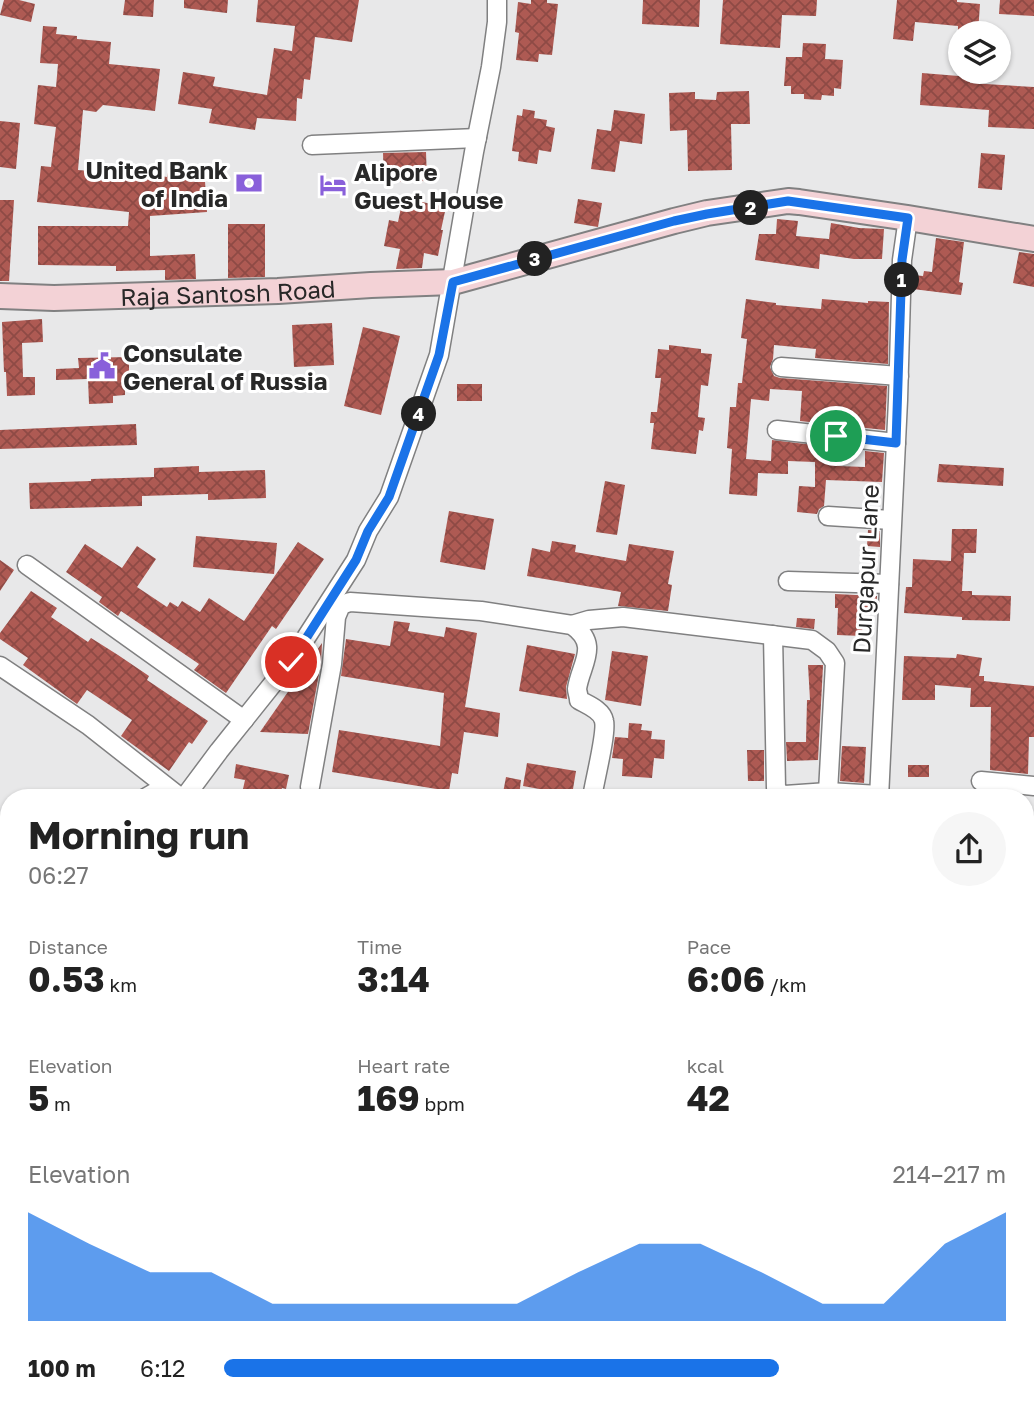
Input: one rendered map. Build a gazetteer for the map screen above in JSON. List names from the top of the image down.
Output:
{
  "streets": {
    "main road": ["Raja Santosh Road"],
    "street": ["Durgapur Lane"]
  },
  "crossings": [
    ["Raja Santosh Road", "Durgapur Lane"]
  ],
  "places": {
    "bank": ["United Bank of India"],
    "hotel": ["Alipore Guest House"],
    "public building": ["Consulate General of Russia"]
  },
  "page": {
    "pins": [
      "2",
      "3",
      "1",
      "4"
    ],
    "heading": ["Morning run", "06:27"],
    "stats": [
      ["Distance", "0.53 km"],
      ["Time", "3:14"],
      ["Pace", "6:06 /km"],
      ["Elevation", "5 m"],
      ["Heart rate", "169 bpm"],
      ["kcal", "42"]
    ],
    "chart": ["Elevation", "214–217 m"],
    "list": [
      {
        "name": "100 m",
        "note": "6:12"
      }
    ]
  }
}
